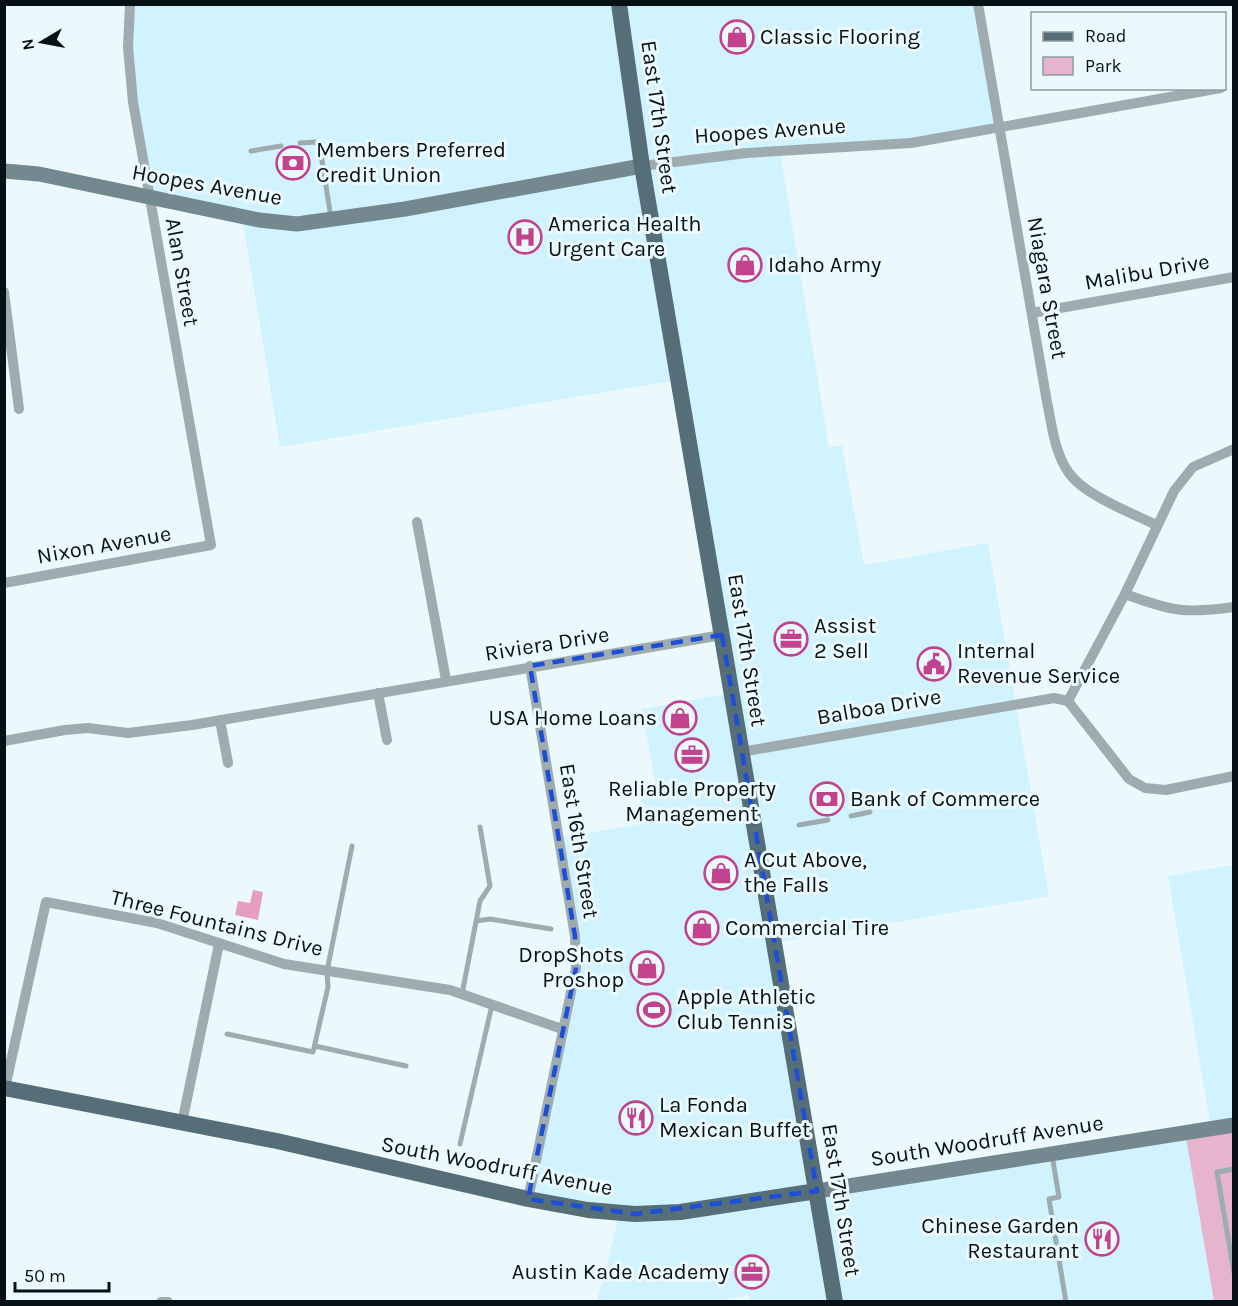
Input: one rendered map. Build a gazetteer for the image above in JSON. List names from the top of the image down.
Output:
{
  "streets": {
    "main road": ["East 17th Street", "South Woodruff Avenue"],
    "street": [
      "Hoopes Avenue",
      "Alan Street",
      "Malibu Drive",
      "Niagara Street",
      "Nixon Avenue",
      "Riviera Drive",
      "Balboa Drive",
      "East 16th Street",
      "Three Fountains Drive"
    ]
  },
  "crossings": [
    ["East 17th Street", "Hoopes Avenue"],
    ["East 17th Street", "Riviera Drive"],
    ["East 17th Street", "Balboa Drive"],
    ["East 17th Street", "South Woodruff Avenue"],
    ["Hoopes Avenue", "Alan Street"],
    ["Hoopes Avenue", "Niagara Street"],
    ["Alan Street", "Nixon Avenue"],
    ["Malibu Drive", "Niagara Street"],
    ["Riviera Drive", "East 16th Street"],
    ["East 16th Street", "Three Fountains Drive"],
    ["East 16th Street", "South Woodruff Avenue"],
    ["Three Fountains Drive", "South Woodruff Avenue"]
  ],
  "places": {
    "shop": [
      "Classic Flooring",
      "Idaho Army",
      "USA Home Loans",
      "A Cut Above, the Falls",
      "Commercial Tire",
      "DropShots Proshop"
    ],
    "bank": ["Members Preferred Credit Union", "Bank of Commerce"],
    "hospital": ["America Health Urgent Care"],
    "office": ["Assist 2 Sell", "Reliable Property Management", "Austin Kade Academy"],
    "public building": ["Internal Revenue Service"],
    "sports": ["Apple Athletic Club Tennis"],
    "restaurant": ["La Fonda Mexican Buffet", "Chinese Garden Restaurant"]
  },
  "legend": ["Road", "Park"],
  "scale_bar": "50 m",
  "north": "left"
}
